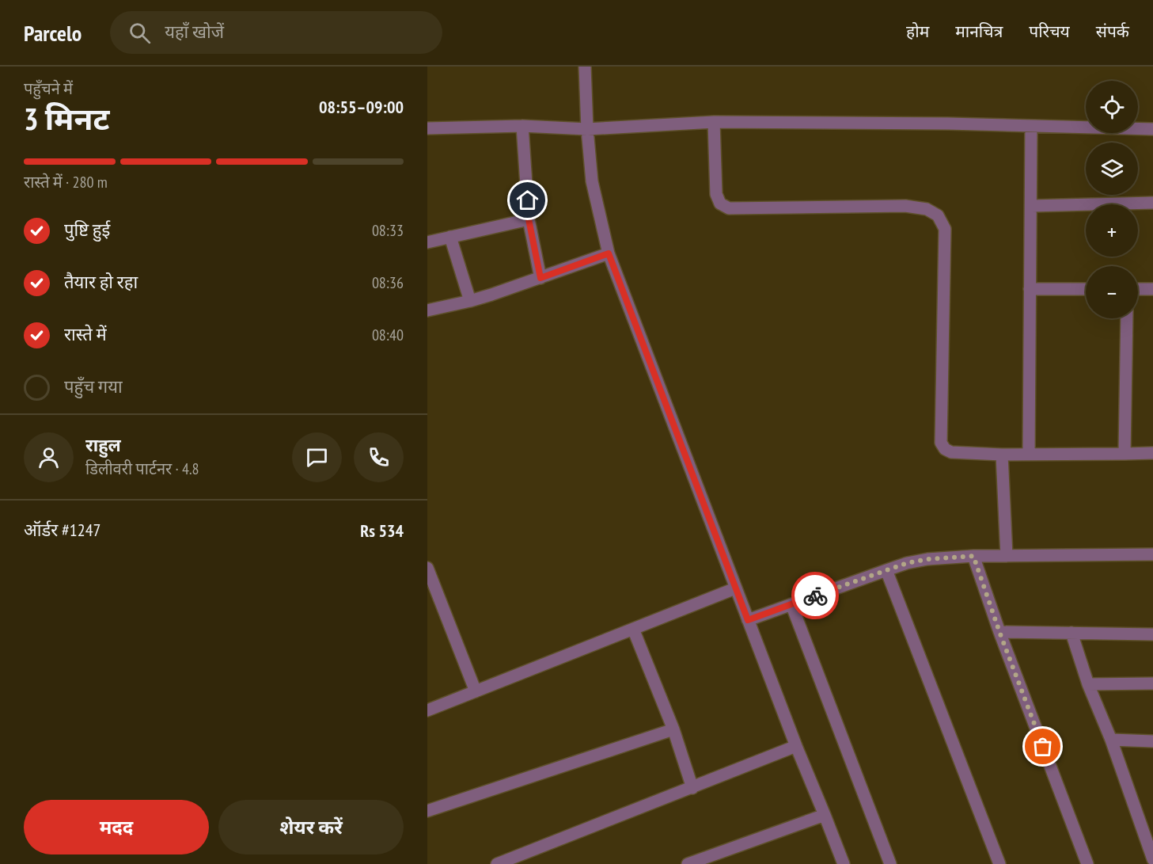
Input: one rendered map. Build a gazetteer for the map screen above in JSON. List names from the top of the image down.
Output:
{
  "page": {
    "header": "Parcelo",
    "search": "यहाँ खोजें",
    "nav": [
      "होम",
      "मानचित्र",
      "परिचय",
      "संपर्क"
    ],
    "heading": ["3 मिनट", "पहुँचने में", "08:55–09:00"],
    "panel": [
      "राहुल",
      "डिलीवरी पार्टनर · 4.8",
      "ऑर्डर #1247",
      "Rs 534"
    ],
    "map_buttons": ["+", "−"],
    "bar": "रास्ते में · 280 m",
    "list": [
      ["पुष्टि हुई", "08:33"],
      ["तैयार हो रहा", "08:36"],
      ["रास्ते में", "08:40"],
      "पहुँच गया"
    ],
    "buttons": ["मदद", "शेयर करें"]
  }
}
